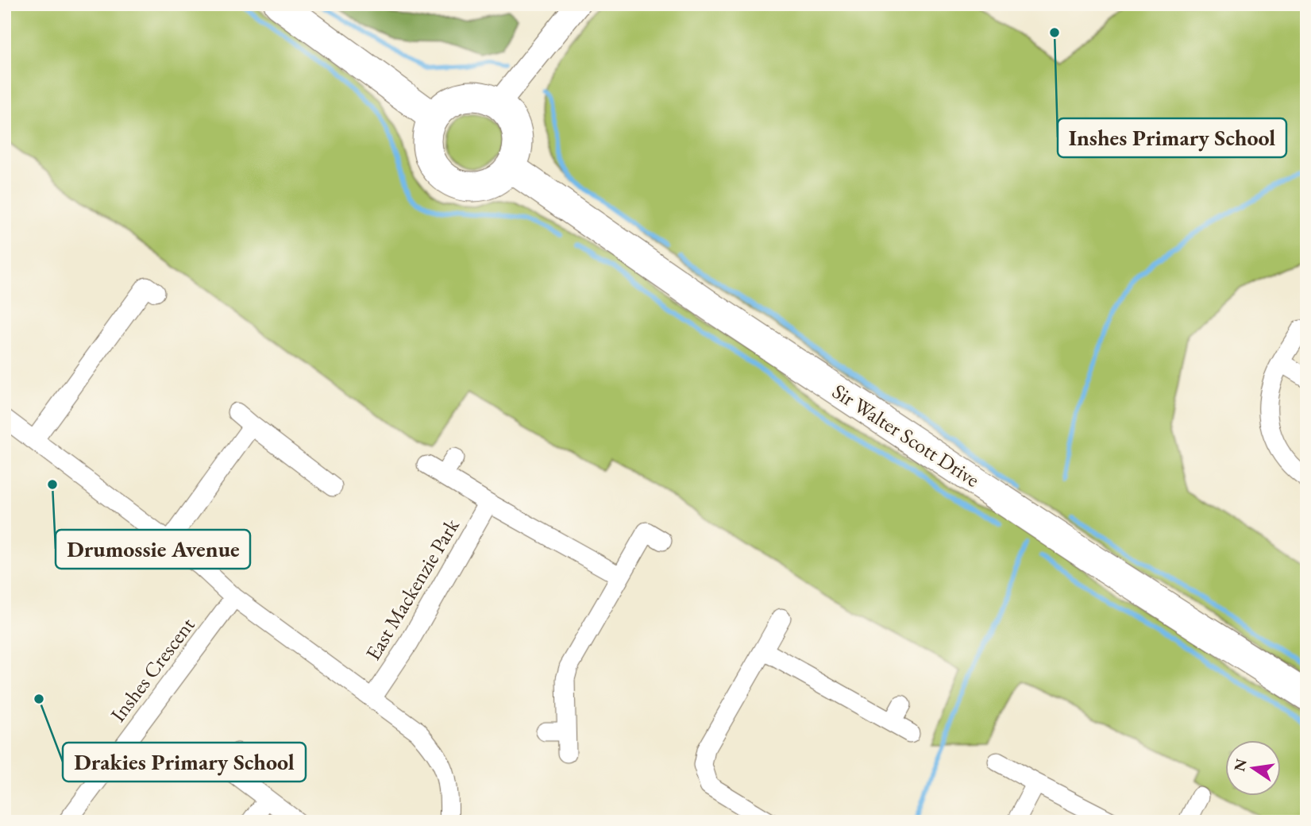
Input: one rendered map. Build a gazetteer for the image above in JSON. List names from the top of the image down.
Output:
{
  "streets": {
    "main road": ["Sir Walter Scott Drive"],
    "street": ["East Mackenzie Park", "Inshes Crescent"]
  },
  "places": ["Inshes Primary School", "Drumossie Avenue", "Drakies Primary School"],
  "north": "left"
}
